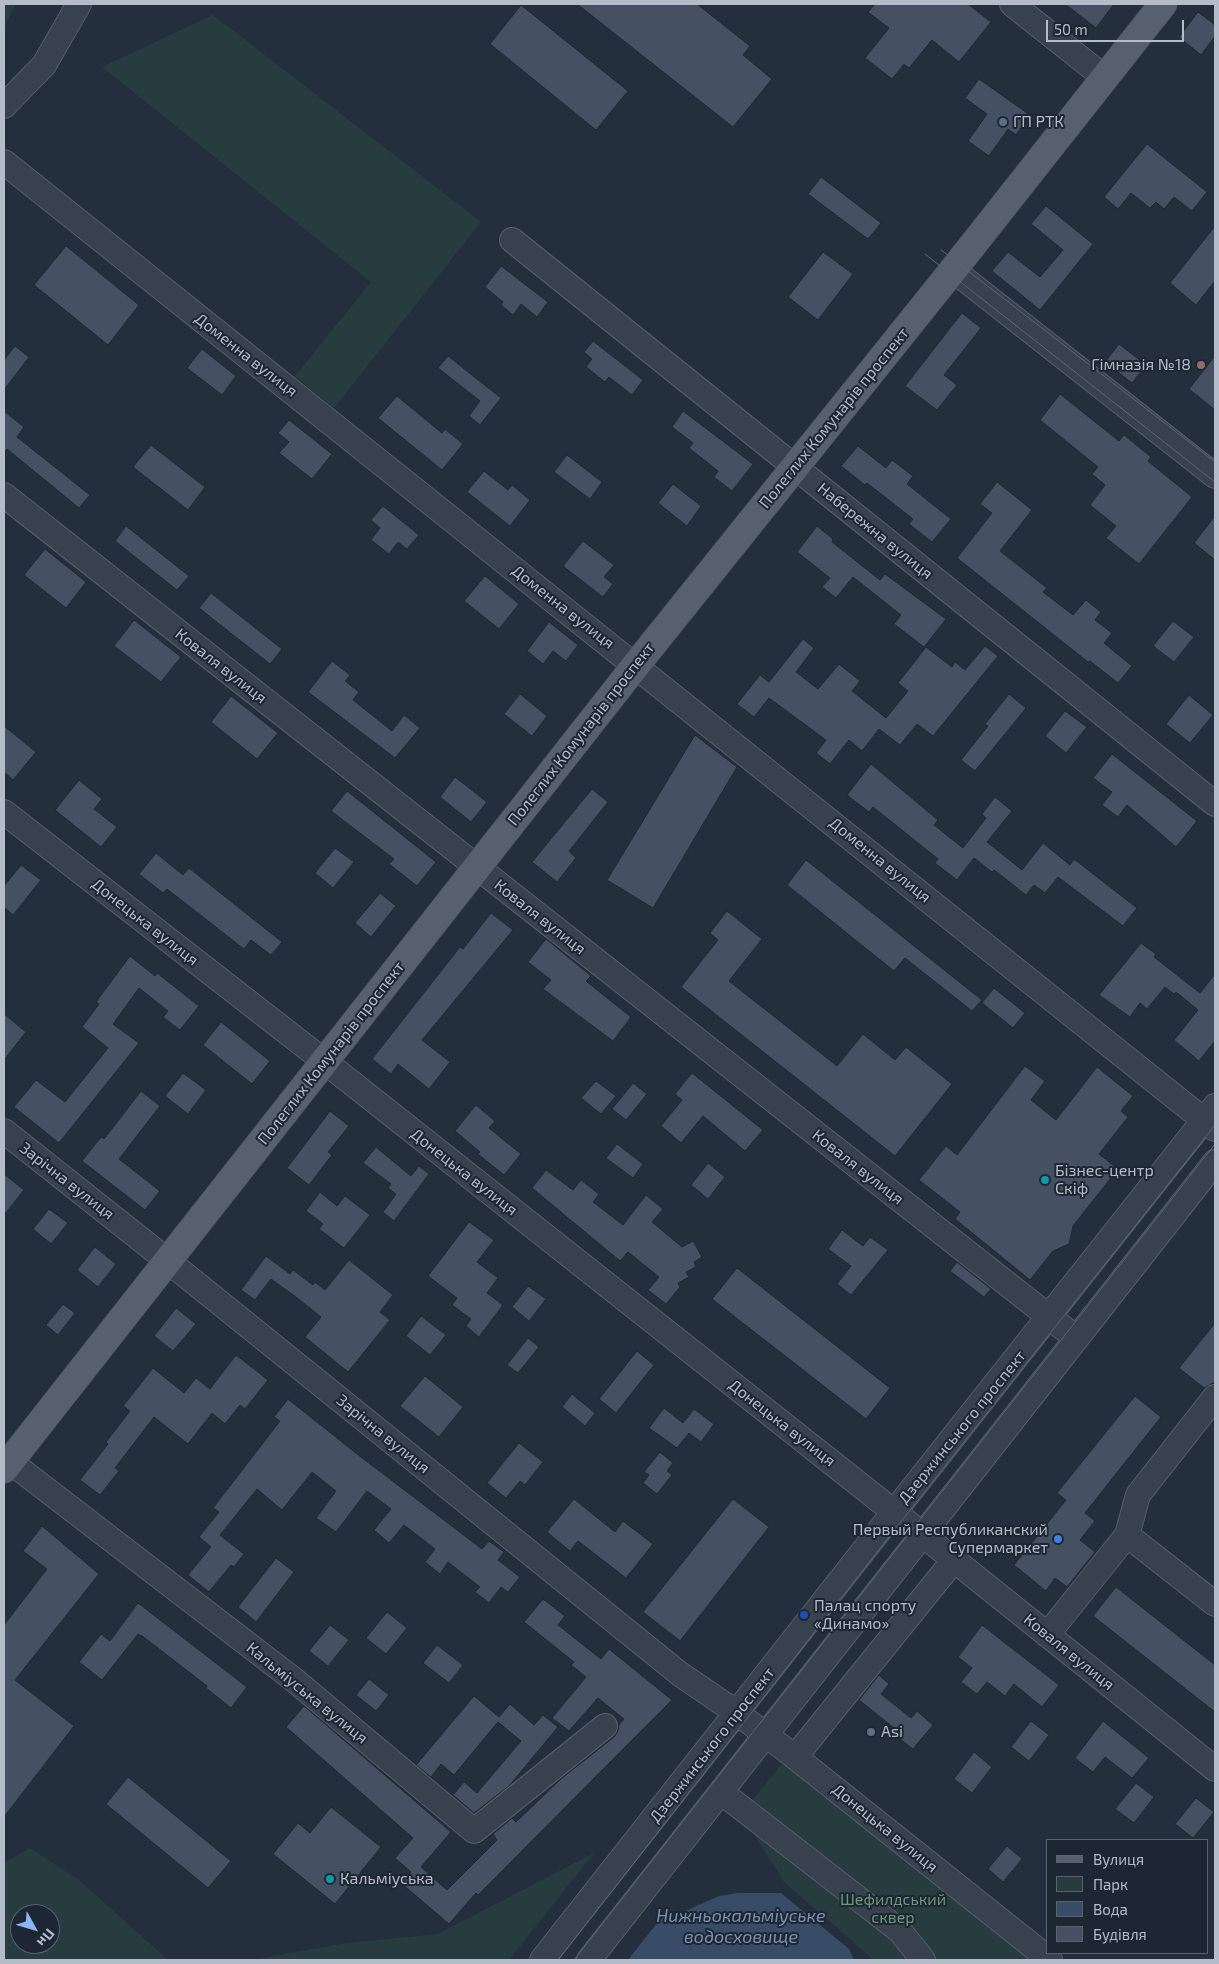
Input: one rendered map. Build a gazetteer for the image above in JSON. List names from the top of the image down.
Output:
{
  "streets": {
    "main road": ["Полеглих Комунарів проспект"],
    "street": [
      "Доменна вулиця",
      "Набережна вулиця",
      "Коваля вулиця",
      "Донецька вулиця",
      "Зарічна вулиця",
      "Дзержинського проспект",
      "Кальміуська вулиця"
    ]
  },
  "crossings": [
    ["Доменна вулиця", "Полеглих Комунарів проспект"],
    ["Доменна вулиця", "Дзержинського проспект"],
    ["Полеглих Комунарів проспект", "Набережна вулиця"],
    ["Полеглих Комунарів проспект", "Коваля вулиця"],
    ["Полеглих Комунарів проспект", "Донецька вулиця"],
    ["Полеглих Комунарів проспект", "Зарічна вулиця"],
    ["Полеглих Комунарів проспект", "Кальміуська вулиця"],
    ["Коваля вулиця", "Донецька вулиця"],
    ["Коваля вулиця", "Дзержинського проспект"],
    ["Донецька вулиця", "Зарічна вулиця"],
    ["Донецька вулиця", "Дзержинського проспект"],
    ["Зарічна вулиця", "Дзержинського проспект"]
  ],
  "water": ["Нижньокальміуське водосховище"],
  "parks": ["Шефилдський сквер"],
  "places": [
    "ГП РТК",
    "Гімназія №18",
    "Бізнес-центр Скіф",
    "Первый Республиканский Супермаркет",
    "Палац спорту «Динамо»",
    "Asi",
    "Кальміуська"
  ],
  "legend": [
    "Вулиця",
    "Парк",
    "Вода",
    "Будівля"
  ],
  "scale_bar": "50 m",
  "north": "bottom right"
}
